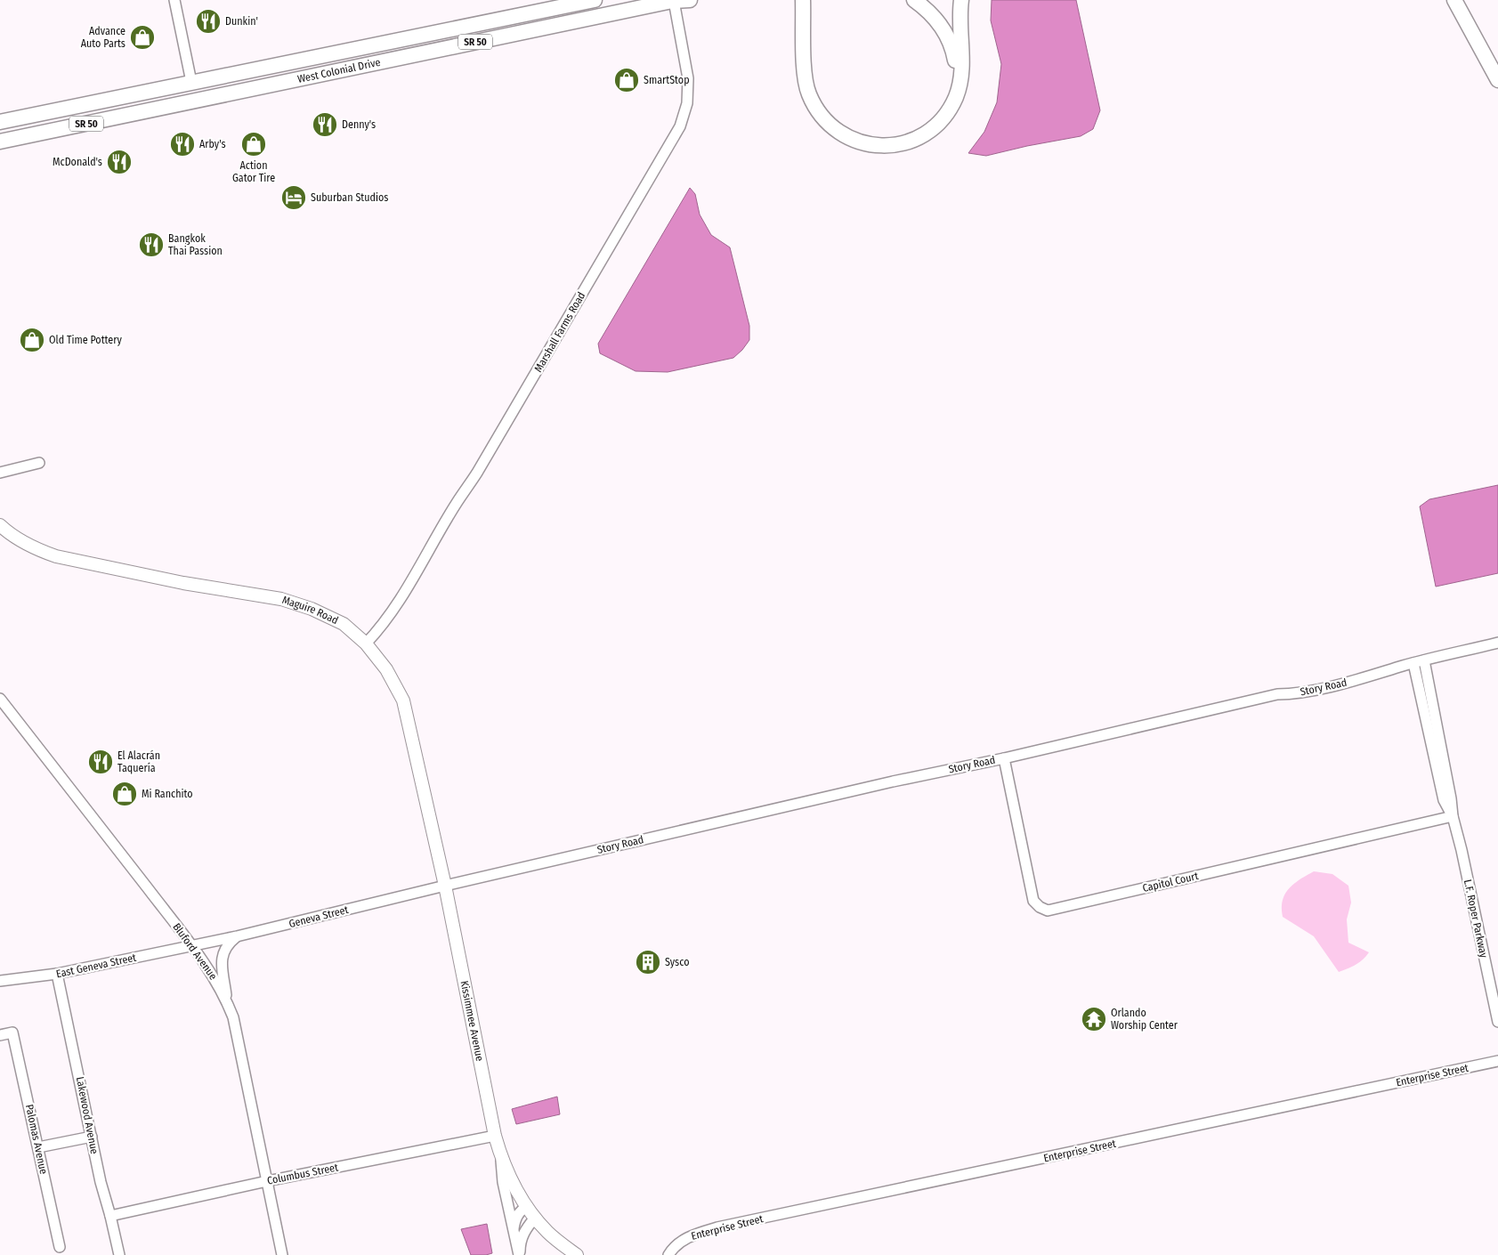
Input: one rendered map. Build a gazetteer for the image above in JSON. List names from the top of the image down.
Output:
{
  "streets": {
    "highway": ["SR 50", "West Colonial Drive"],
    "main road": ["Maguire Road", "Kissimmee Avenue"],
    "street": [
      "Marshall Farms Road",
      "Story Road",
      "Capitol Court",
      "Geneva Street",
      "L.F. Roper Parkway",
      "Bluford Avenue",
      "East Geneva Street",
      "Enterprise Street",
      "Lakewood Avenue",
      "Palomas Avenue",
      "Columbus Street"
    ]
  },
  "crossings": [
    ["West Colonial Drive", "Marshall Farms Road"],
    ["Marshall Farms Road", "Maguire Road"],
    ["Maguire Road", "Story Road"],
    ["Maguire Road", "Geneva Street"],
    ["Maguire Road", "Kissimmee Avenue"],
    ["Story Road", "Capitol Court"],
    ["Story Road", "Geneva Street"],
    ["Story Road", "L.F. Roper Parkway"],
    ["Story Road", "Kissimmee Avenue"],
    ["Capitol Court", "L.F. Roper Parkway"],
    ["Geneva Street", "Bluford Avenue"],
    ["Geneva Street", "East Geneva Street"],
    ["Geneva Street", "Kissimmee Avenue"],
    ["Bluford Avenue", "East Geneva Street"],
    ["Bluford Avenue", "Columbus Street"],
    ["East Geneva Street", "Lakewood Avenue"],
    ["Kissimmee Avenue", "Columbus Street"],
    ["Lakewood Avenue", "Columbus Street"]
  ],
  "places": {
    "restaurant": [
      "Dunkin'",
      "Denny's",
      "Arby's",
      "McDonald's",
      "Bangkok Thai Passion",
      "El Alacrán Taquería"
    ],
    "shop": [
      "Advance Auto Parts",
      "SmartStop",
      "Action Gator Tire",
      "Old Time Pottery",
      "Mi Ranchito"
    ],
    "hotel": ["Suburban Studios"],
    "building": ["Sysco"],
    "temple": ["Orlando Worship Center"]
  }
}
